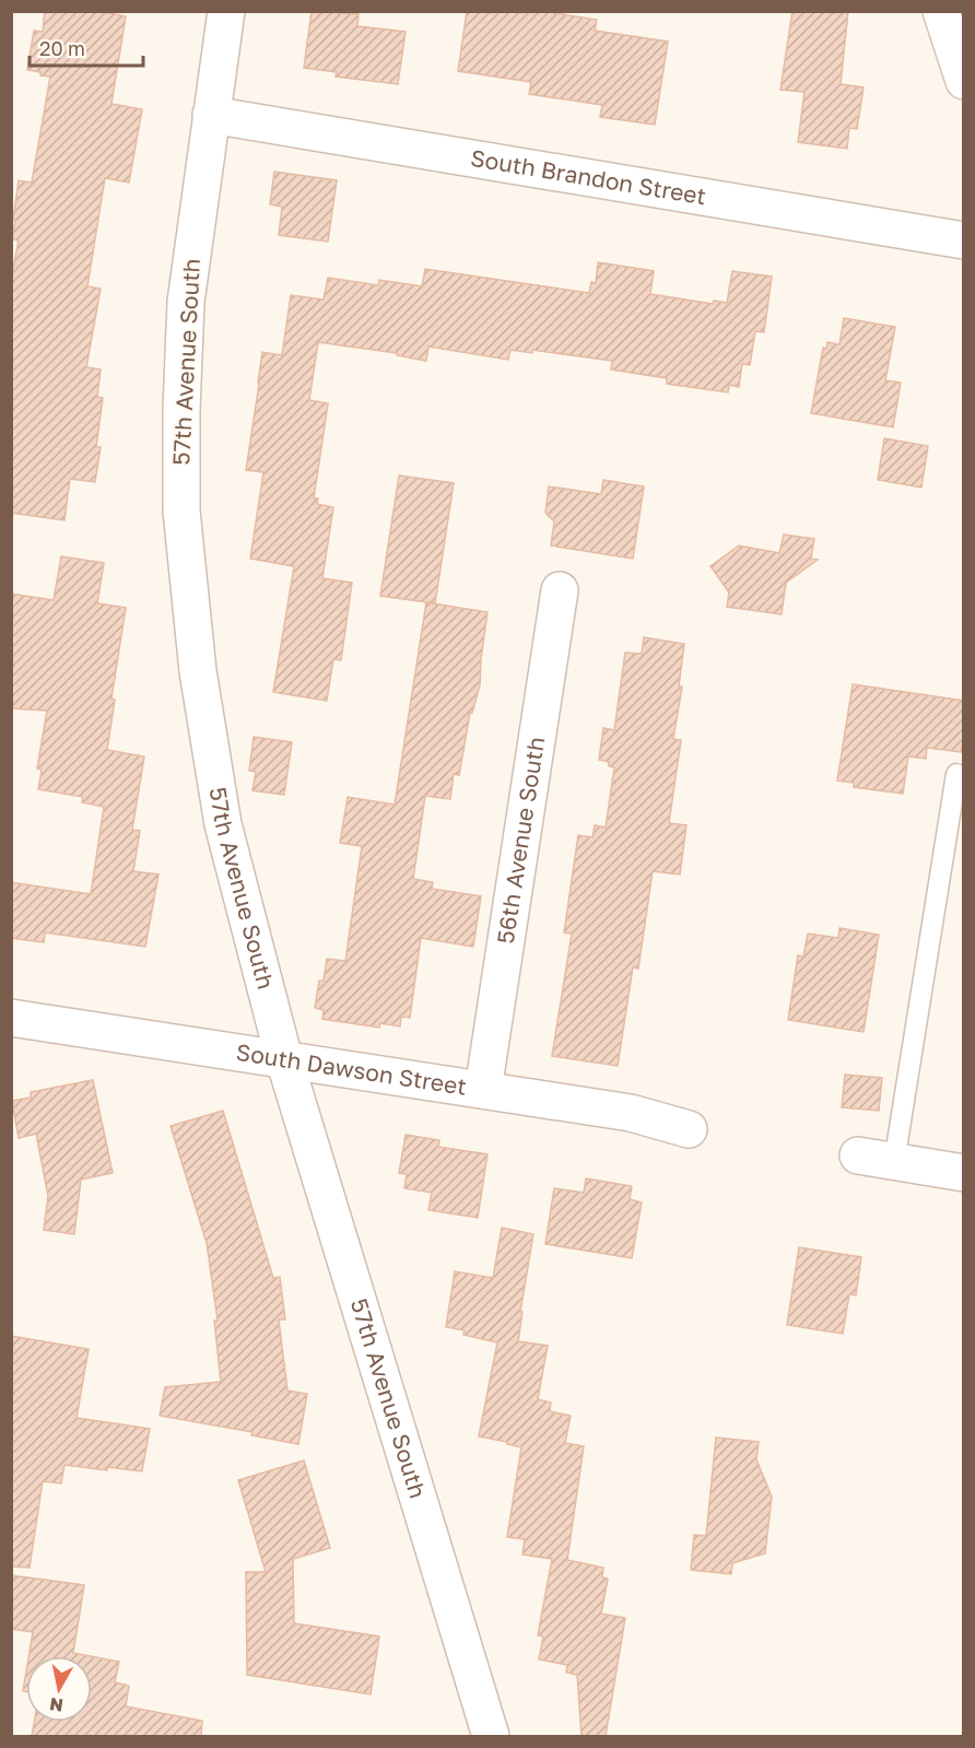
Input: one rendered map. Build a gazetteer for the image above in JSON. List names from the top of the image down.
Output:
{
  "streets": {
    "street": [
      "South Brandon Street",
      "57th Avenue South",
      "56th Avenue South",
      "South Dawson Street"
    ]
  },
  "crossings": [
    ["South Brandon Street", "57th Avenue South"],
    ["57th Avenue South", "South Dawson Street"],
    ["56th Avenue South", "South Dawson Street"]
  ],
  "scale_bar": "20 m",
  "north": "bottom"
}
